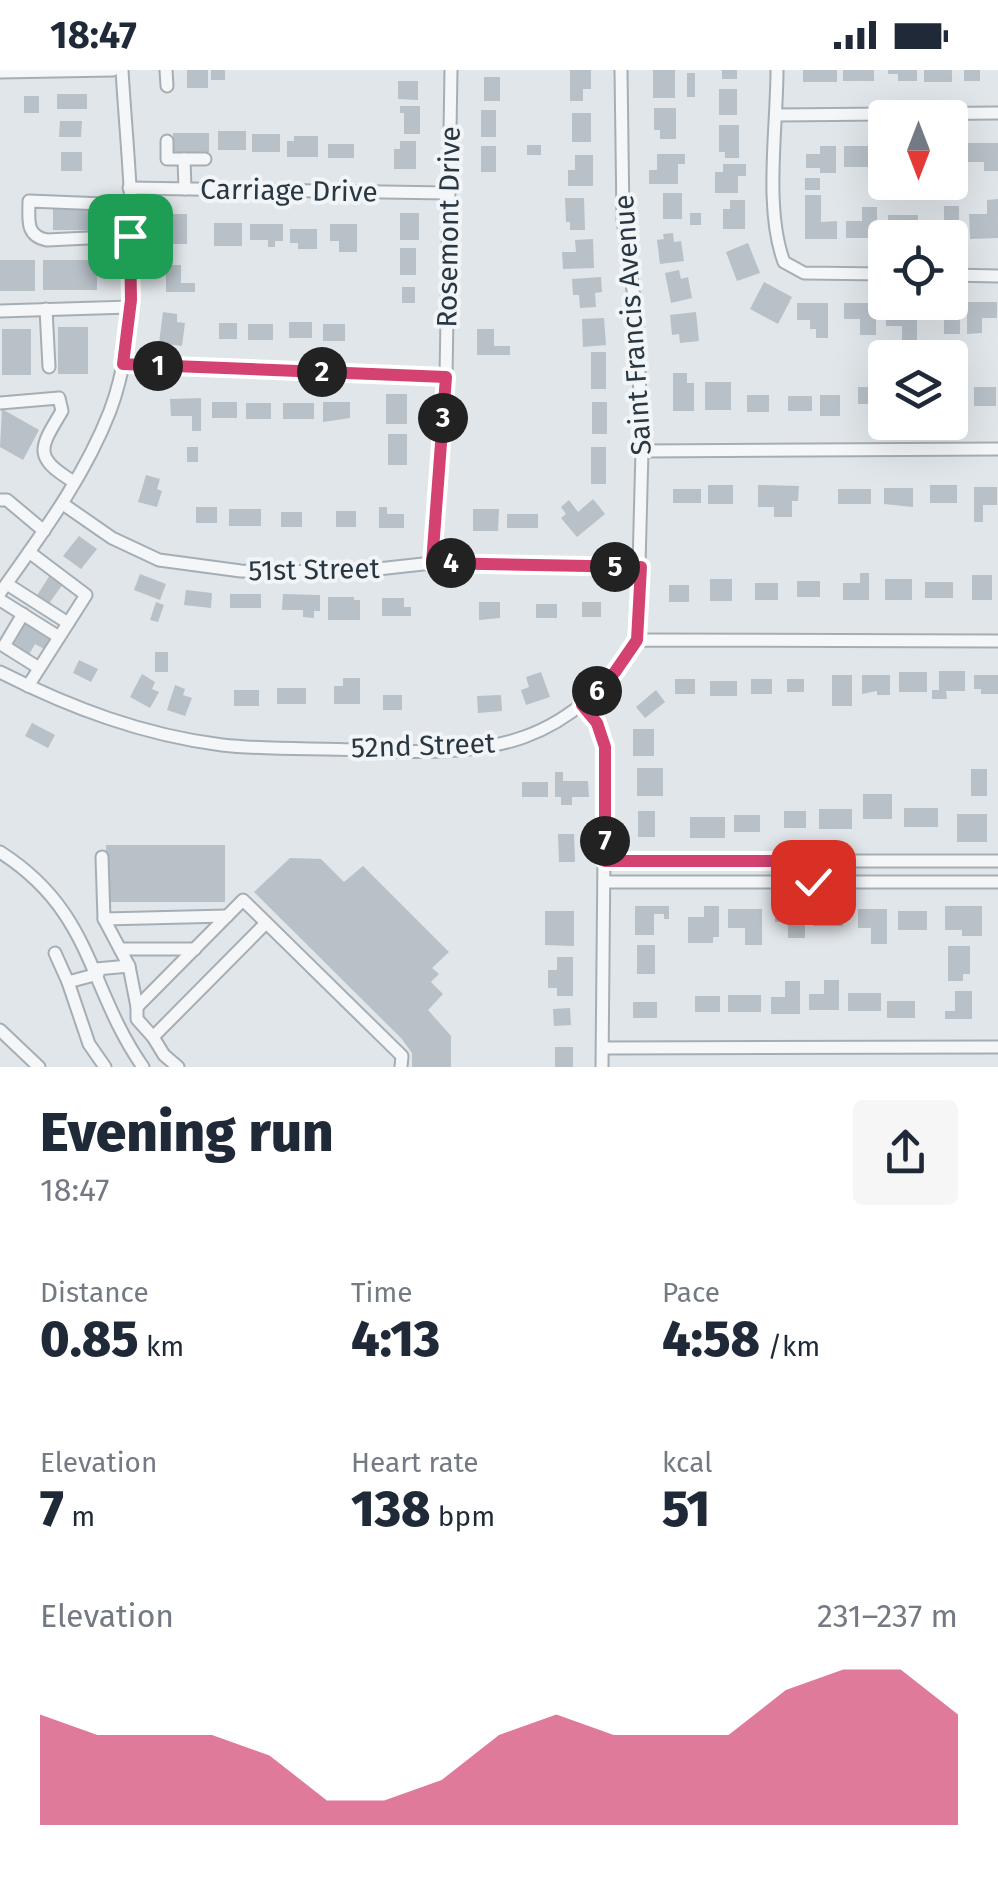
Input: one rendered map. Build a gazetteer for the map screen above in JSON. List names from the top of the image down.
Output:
{
  "streets": {
    "street": [
      "Carriage Drive",
      "Rosemont Drive",
      "Saint Francis Avenue",
      "51st Street",
      "52nd Street"
    ]
  },
  "crossings": [
    ["Carriage Drive", "Rosemont Drive"],
    ["Rosemont Drive", "51st Street"],
    ["Saint Francis Avenue", "51st Street"],
    ["Saint Francis Avenue", "52nd Street"]
  ],
  "north": "bottom",
  "page": {
    "status": "18:47",
    "pins": [
      "1",
      "2",
      "3",
      "4",
      "5",
      "6",
      "7"
    ],
    "heading": ["Evening run", "18:47"],
    "stats": [
      ["Distance", "0.85 km"],
      ["Time", "4:13"],
      ["Pace", "4:58 /km"],
      ["Elevation", "7 m"],
      ["Heart rate", "138 bpm"],
      ["kcal", "51"]
    ],
    "chart": ["Elevation", "231–237 m"]
  }
}
